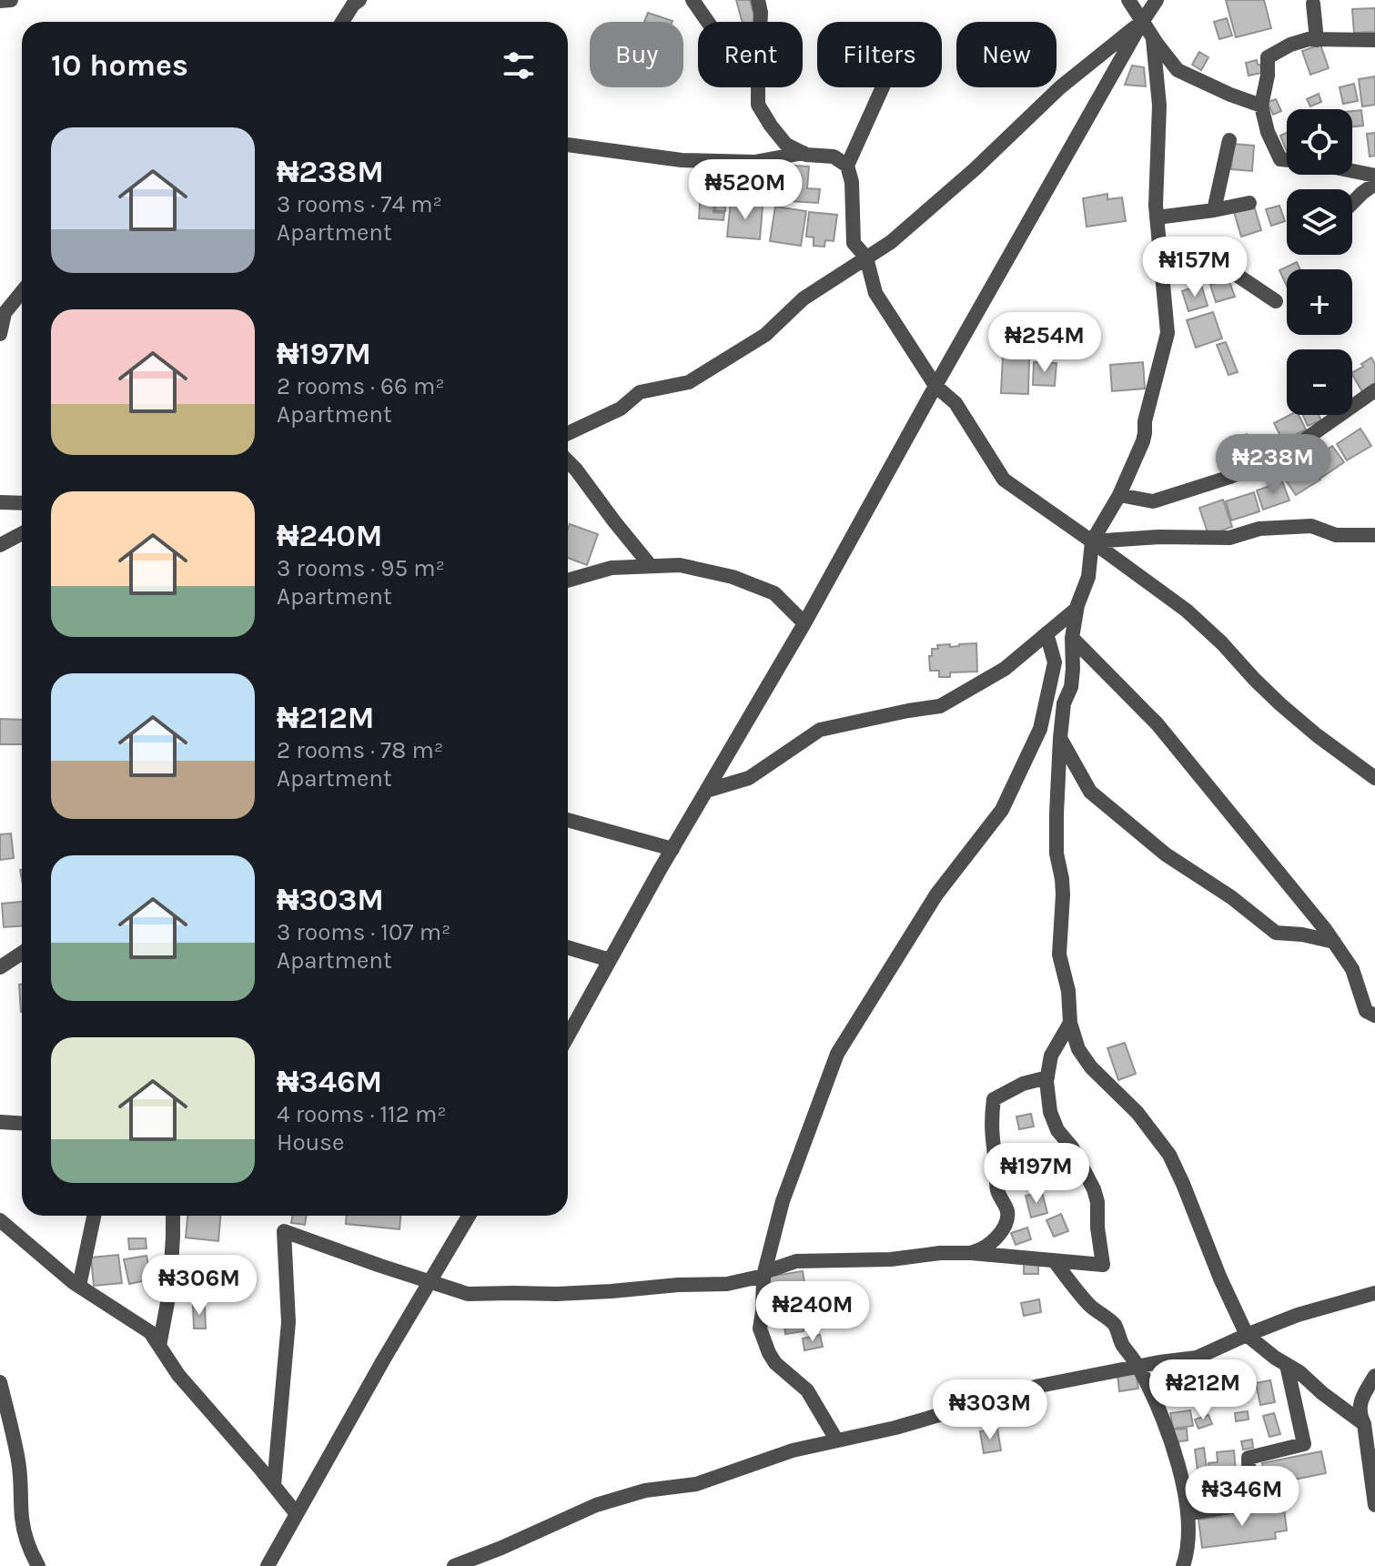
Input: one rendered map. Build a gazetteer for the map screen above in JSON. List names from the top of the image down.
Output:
{
  "page": {
    "chip": [
      "Buy",
      "Rent",
      "Filters",
      "New"
    ],
    "heading": "10 homes",
    "map_buttons": ["+", "−"],
    "list": [
      {
        "name": "₦238M",
        "note": "3 rooms · 74 m² · Apartment"
      },
      {
        "name": "₦197M",
        "note": "2 rooms · 66 m² · Apartment"
      },
      {
        "name": "₦240M",
        "note": "3 rooms · 95 m² · Apartment"
      },
      {
        "name": "₦212M",
        "note": "2 rooms · 78 m² · Apartment"
      },
      {
        "name": "₦303M",
        "note": "3 rooms · 107 m² · Apartment"
      },
      {
        "name": "₦346M",
        "note": "4 rooms · 112 m² · House"
      }
    ],
    "price": [
      "₦520M",
      "₦157M",
      "₦254M",
      "₦238M",
      "₦197M",
      "₦306M",
      "₦240M",
      "₦212M",
      "₦303M",
      "₦346M"
    ]
  }
}
